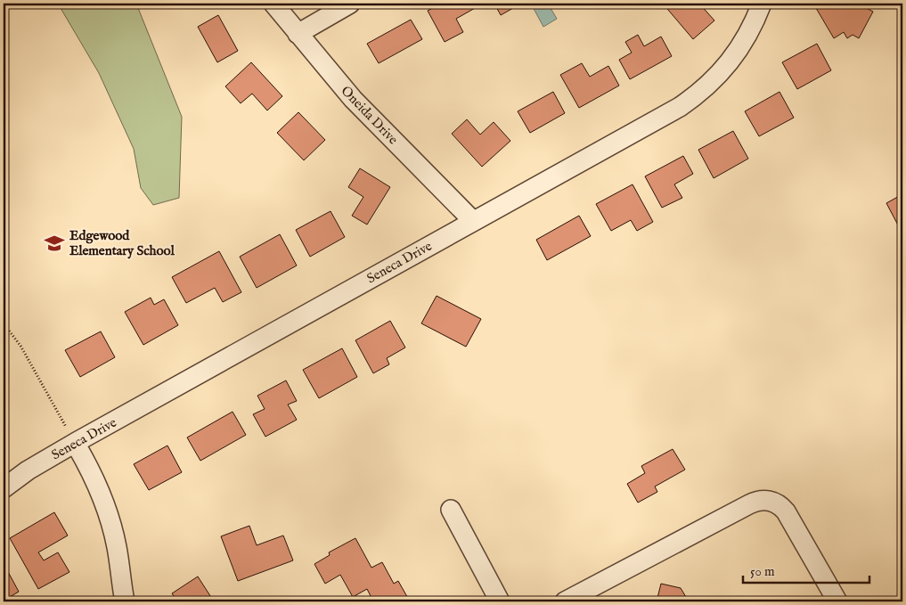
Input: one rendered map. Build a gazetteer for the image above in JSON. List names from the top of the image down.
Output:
{
  "streets": {
    "street": ["Oneida Drive", "Seneca Drive"]
  },
  "crossings": [
    ["Oneida Drive", "Seneca Drive"]
  ],
  "places": {
    "school or university": ["Edgewood Elementary School"]
  },
  "scale_bar": "50 m"
}
